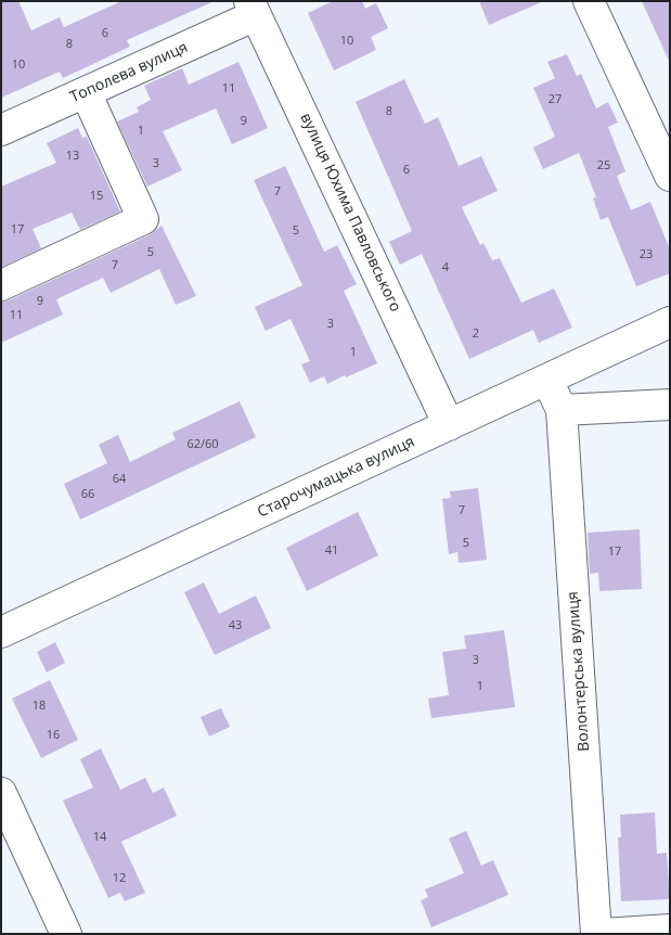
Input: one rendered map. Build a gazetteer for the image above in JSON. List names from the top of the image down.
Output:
{
  "streets": {
    "street": [
      "Тополева вулиця",
      "вулиця Юхима Павловського",
      "Старочумацька вулиця",
      "Волонтерська вулиця"
    ]
  },
  "crossings": [
    ["Тополева вулиця", "вулиця Юхима Павловського"],
    ["вулиця Юхима Павловського", "Старочумацька вулиця"]
  ],
  "house_numbers": [
    "6",
    "10",
    "8",
    "10",
    "11",
    "27",
    "8",
    "9",
    "1",
    "13",
    "3",
    "25",
    "6",
    "7",
    "15",
    "17",
    "5",
    "5",
    "23",
    "7",
    "4",
    "9",
    "11",
    "3",
    "2",
    "1",
    "62/60",
    "64",
    "66",
    "7",
    "5",
    "41",
    "17",
    "43",
    "3",
    "1",
    "18",
    "16",
    "14",
    "12"
  ]
}
